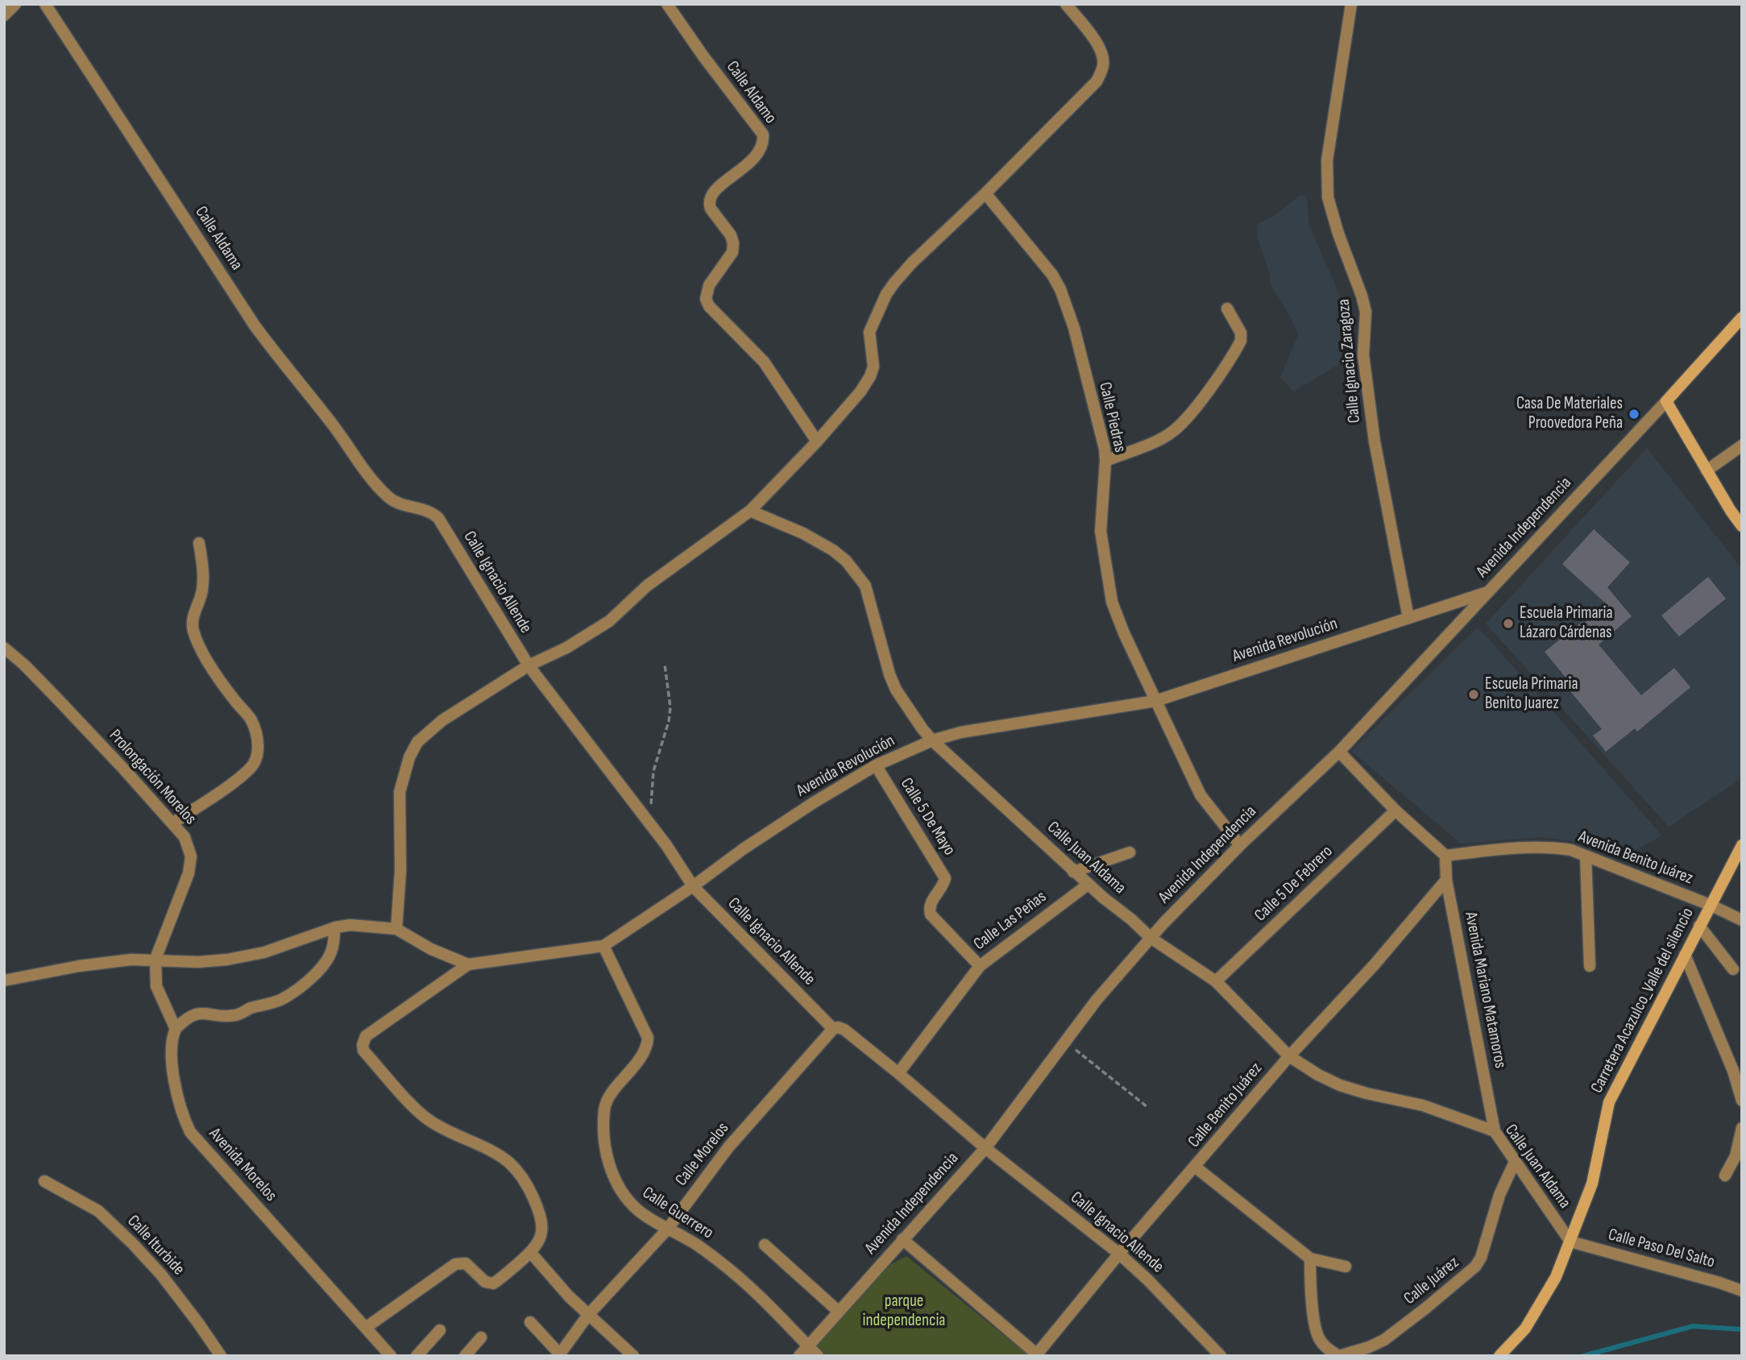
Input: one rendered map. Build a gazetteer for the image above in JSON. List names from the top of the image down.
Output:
{
  "streets": {
    "main road": ["Carretera Acazulco_Valle del silencio"],
    "street": [
      "Calle Aldamo",
      "Calle Aldama",
      "Calle Ignacio Zaragoza",
      "Calle Piedras",
      "Avenida Independencia",
      "Calle Ignacio Allende",
      "Avenida Revolución",
      "Prolongación Morelos",
      "Calle 5 De Mayo",
      "Calle Juan Aldama",
      "Avenida Benito Juárez",
      "Calle 5 De Febrero",
      "Calle Las Peñas",
      "Avenida Mariano Matamoros",
      "Calle Benito Juárez",
      "Calle Morelos",
      "Avenida Morelos",
      "Calle Guerrero",
      "Calle Iturbide",
      "Calle Paso Del Salto",
      "Calle Juárez"
    ]
  },
  "crossings": [
    ["Calle Aldama", "Calle Ignacio Allende"],
    ["Calle Ignacio Zaragoza", "Avenida Revolución"],
    ["Calle Piedras", "Avenida Independencia"],
    ["Calle Piedras", "Avenida Revolución"],
    ["Avenida Independencia", "Calle Ignacio Allende"],
    ["Avenida Independencia", "Avenida Revolución"],
    ["Avenida Independencia", "Calle Juan Aldama"],
    ["Avenida Independencia", "Calle Guerrero"],
    ["Calle Ignacio Allende", "Avenida Revolución"],
    ["Calle Ignacio Allende", "Calle Las Peñas"],
    ["Calle Ignacio Allende", "Calle Benito Juárez"],
    ["Calle Ignacio Allende", "Calle Morelos"],
    ["Avenida Revolución", "Calle 5 De Mayo"],
    ["Avenida Revolución", "Calle Juan Aldama"],
    ["Avenida Revolución", "Calle Guerrero"],
    ["Calle 5 De Mayo", "Calle Las Peñas"],
    ["Calle Juan Aldama", "Calle 5 De Febrero"],
    ["Calle Juan Aldama", "Calle Las Peñas"],
    ["Calle Juan Aldama", "Avenida Mariano Matamoros"],
    ["Calle Juan Aldama", "Carretera Acazulco_Valle del silencio"],
    ["Calle Juan Aldama", "Calle Benito Juárez"],
    ["Calle Juan Aldama", "Calle Paso Del Salto"],
    ["Calle Juan Aldama", "Calle Juárez"],
    ["Avenida Benito Juárez", "Avenida Mariano Matamoros"],
    ["Avenida Benito Juárez", "Carretera Acazulco_Valle del silencio"],
    ["Avenida Mariano Matamoros", "Calle Benito Juárez"],
    ["Carretera Acazulco_Valle del silencio", "Calle Paso Del Salto"],
    ["Calle Morelos", "Calle Guerrero"]
  ],
  "parks": ["parque independencia"],
  "places": ["Casa De Materiales Proovedora Peña", "Escuela Primaria Lázaro Cárdenas", "Escuela Primaria Benito Juarez"]
}
